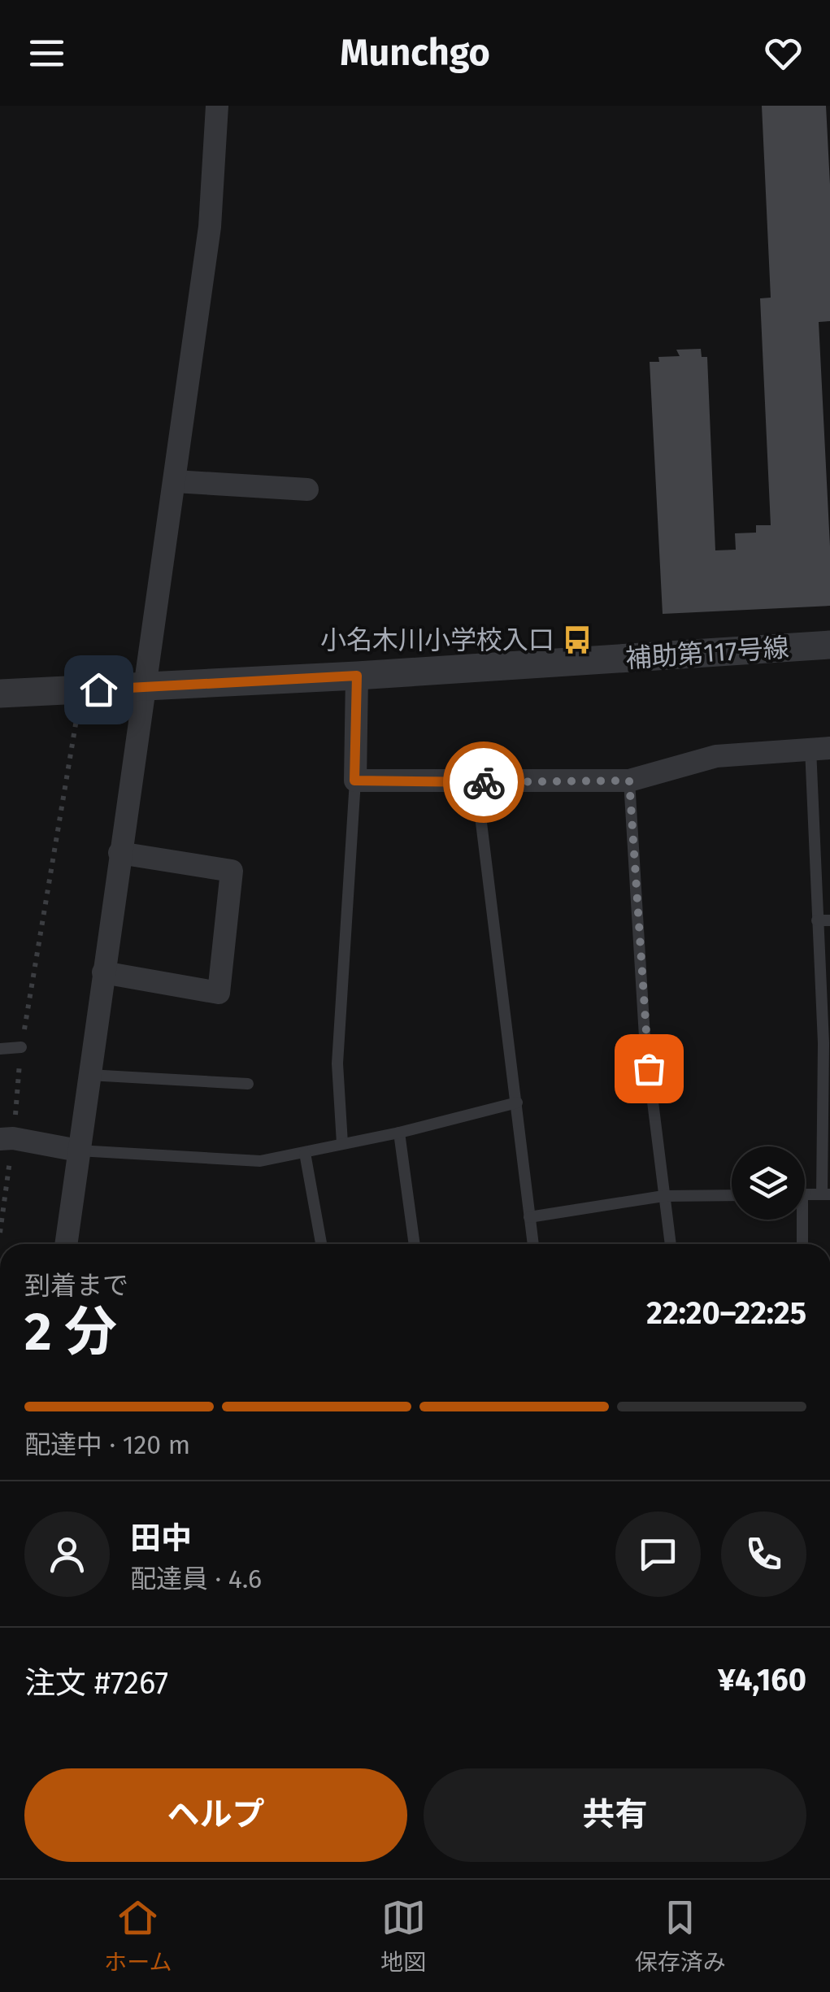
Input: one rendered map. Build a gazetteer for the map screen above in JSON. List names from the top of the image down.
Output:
{
  "streets": {
    "street": ["補助第117号線"]
  },
  "places": {
    "bus stop": ["小名木川小学校入口"]
  },
  "page": {
    "header": "Munchgo",
    "heading": ["2 分", "到着まで", "22:20–22:25"],
    "panel": [
      "田中",
      "配達員 · 4.6",
      "注文 #7267",
      "¥4,160"
    ],
    "bar": "配達中 · 120 m",
    "buttons": ["ヘルプ", "共有"],
    "tabs": ["ホーム", "地図", "保存済み"]
  }
}
